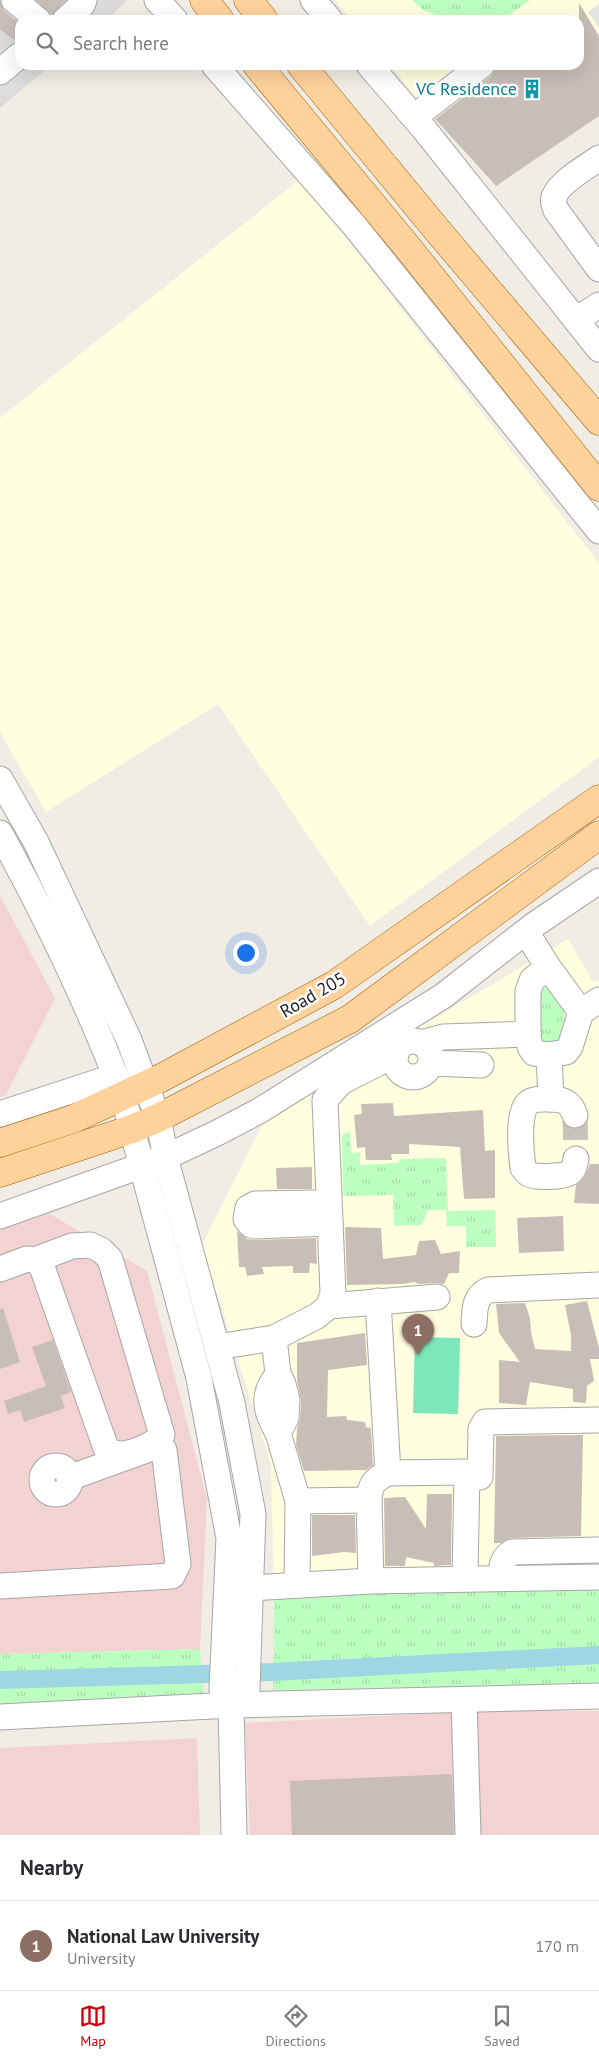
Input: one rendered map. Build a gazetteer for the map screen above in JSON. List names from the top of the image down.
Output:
{
  "streets": {
    "main road": ["Road 205"]
  },
  "places": {
    "building": ["VC Residence"]
  },
  "page": {
    "search": "Search here",
    "pins": "1",
    "heading": "Nearby",
    "list": [
      {
        "mark": "1",
        "name": "National Law University",
        "note": "University",
        "value": "170 m"
      }
    ],
    "nav": ["Map", "Directions", "Saved"]
  }
}
